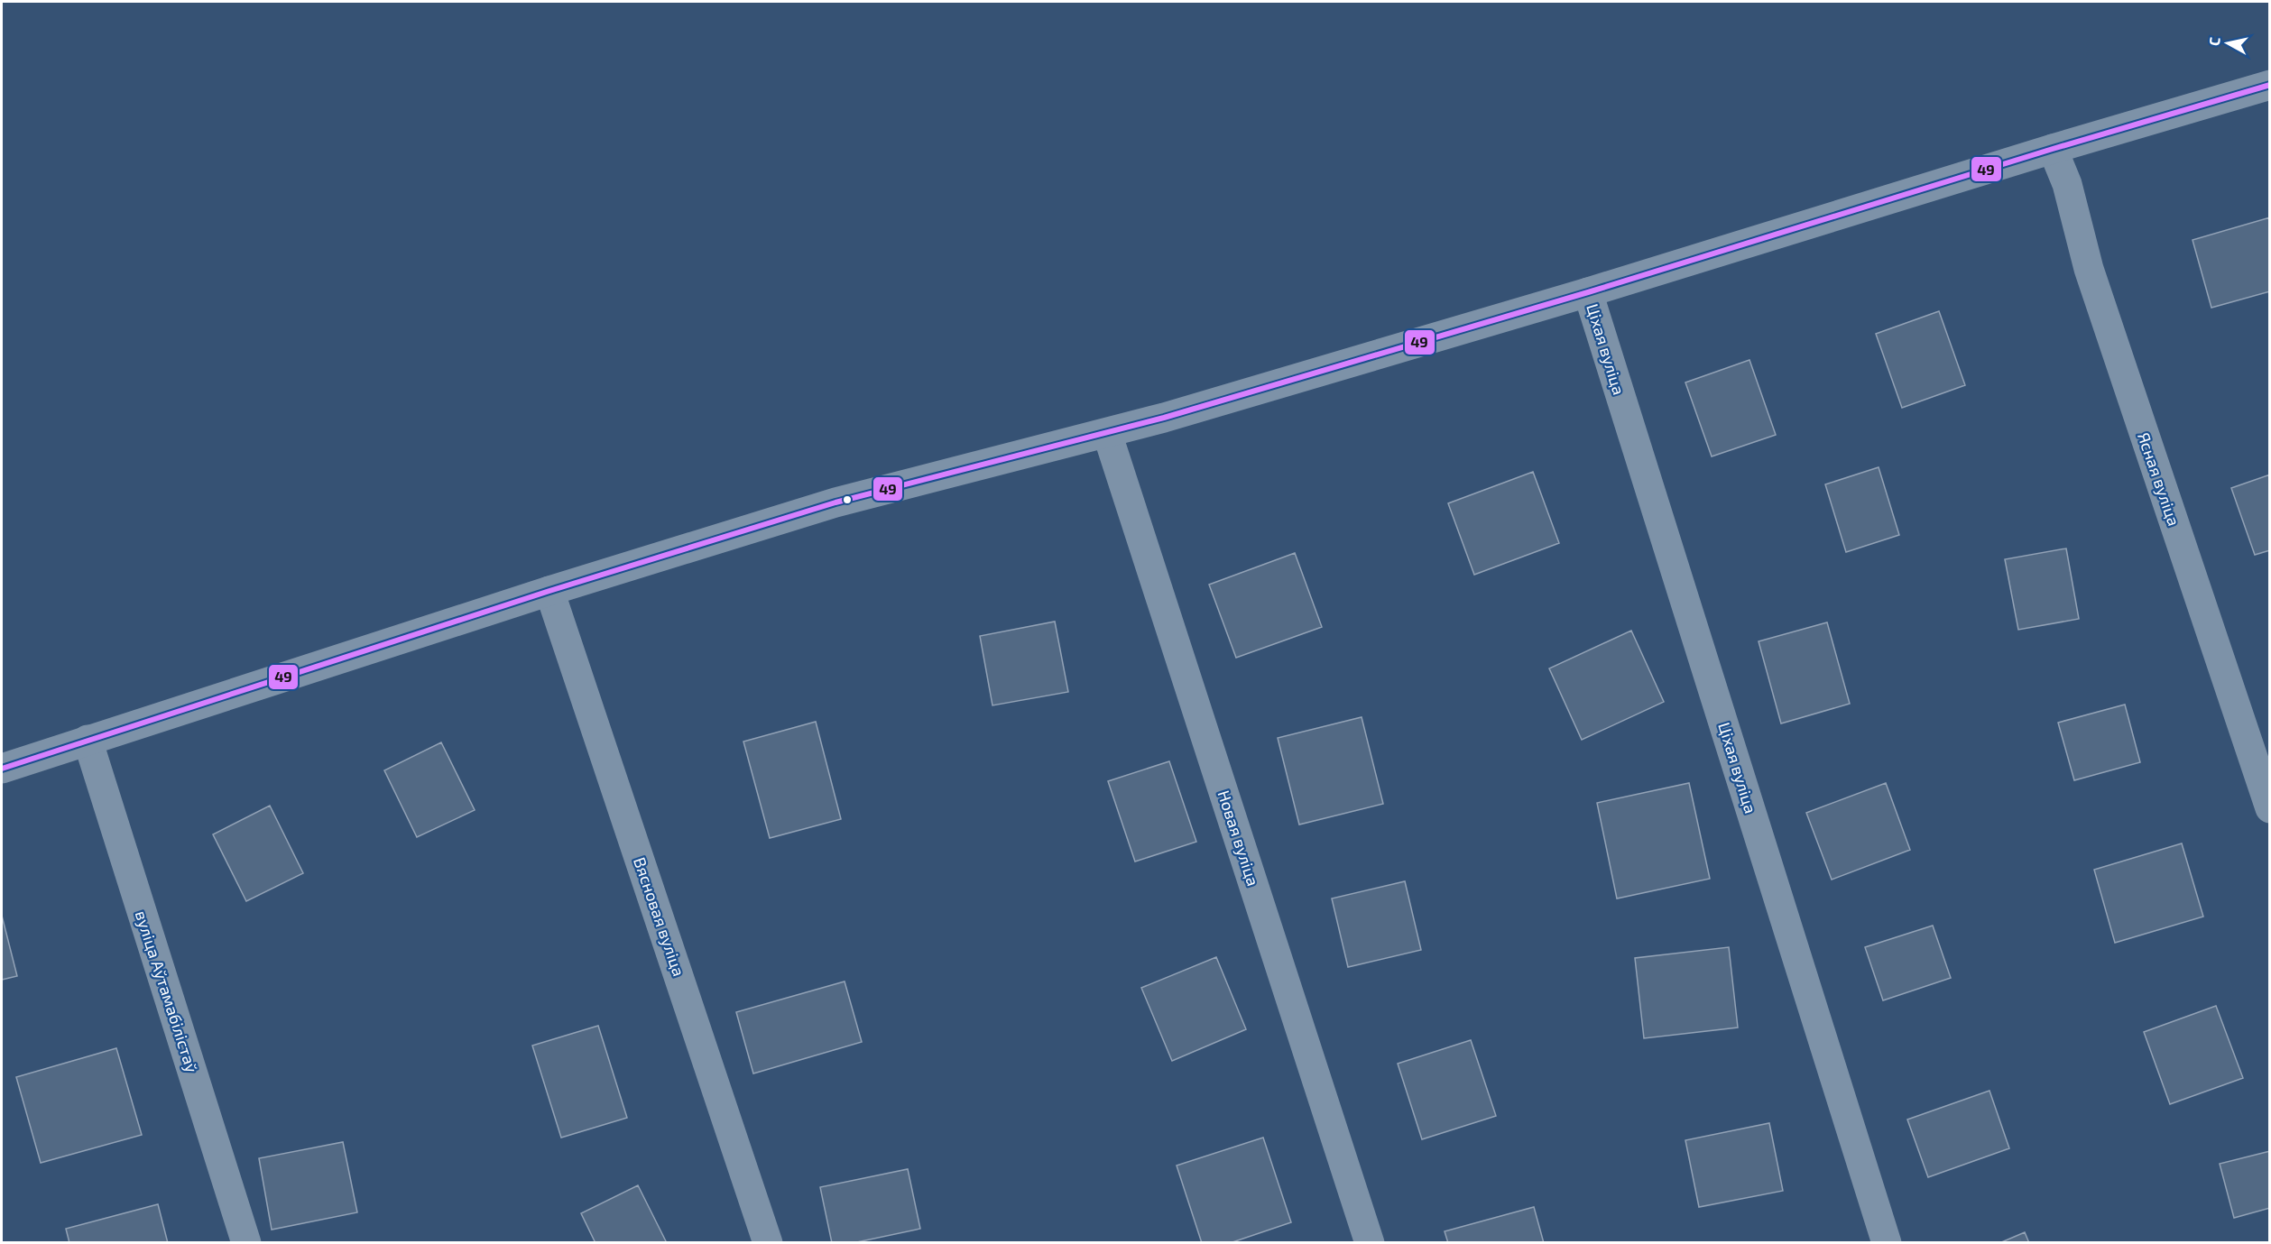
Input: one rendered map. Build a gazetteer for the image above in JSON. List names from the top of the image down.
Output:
{
  "streets": {
    "street": [
      "Ціхая вуліца",
      "Ясная вуліца",
      "Новая вуліца",
      "Вясновая вуліца",
      "вуліца Аўтамабілістаў"
    ]
  },
  "lines": ["transit line 49"],
  "north": "left"
}
